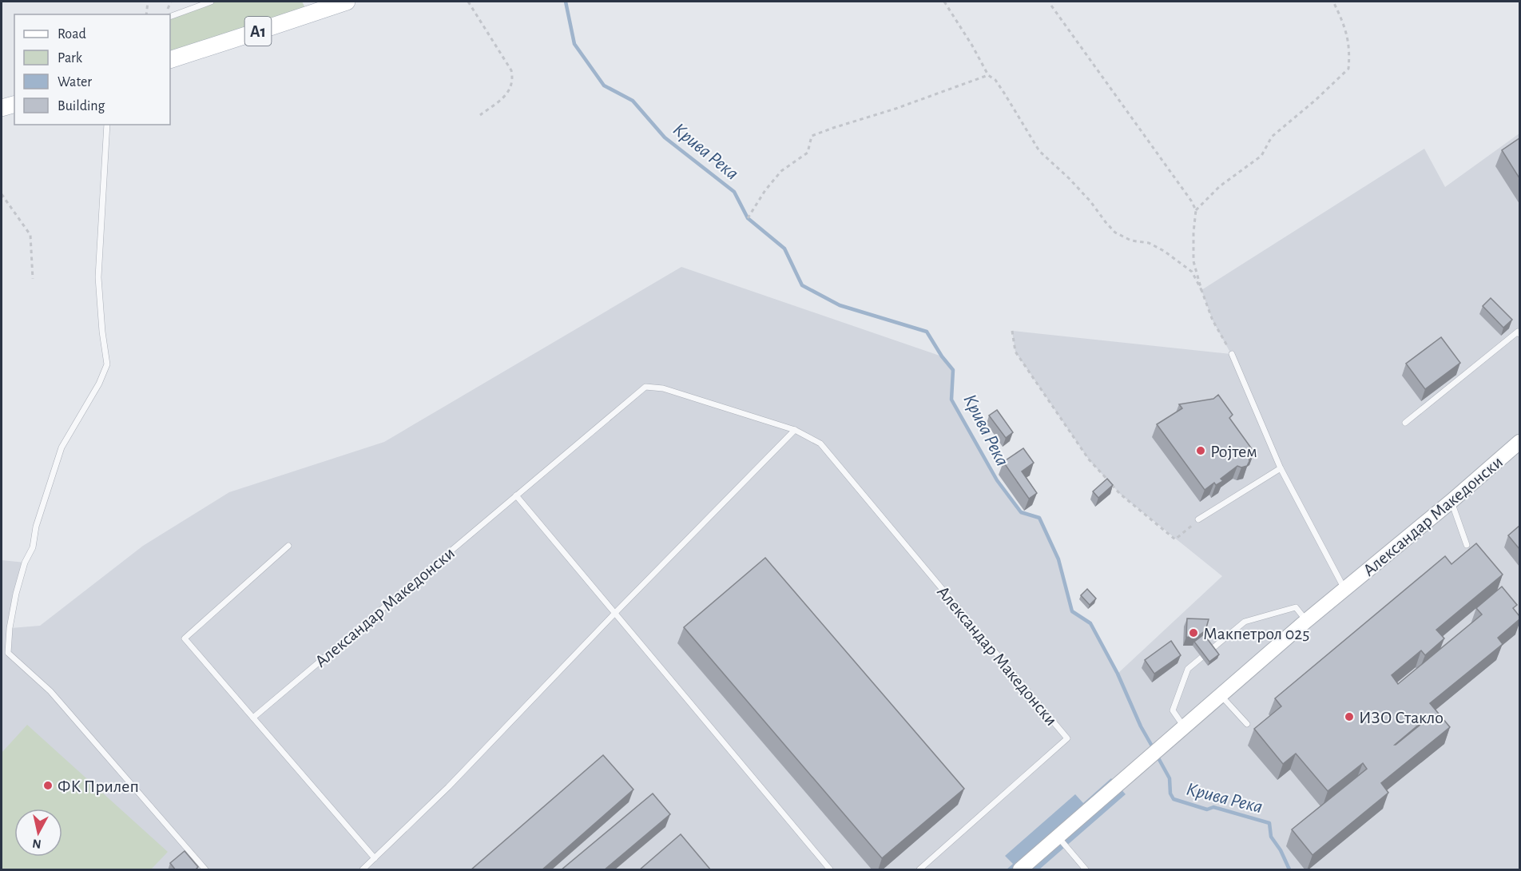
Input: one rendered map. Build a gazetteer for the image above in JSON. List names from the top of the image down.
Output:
{
  "streets": {
    "main road": ["A1", "Александар Македонски"]
  },
  "water": ["Крива Река"],
  "places": [
    "Ројтем",
    "Макпетрол 025",
    "ИЗО Стакло",
    "ФК Прилеп"
  ],
  "legend": [
    "Road",
    "Park",
    "Water",
    "Building"
  ],
  "north": "bottom"
}
